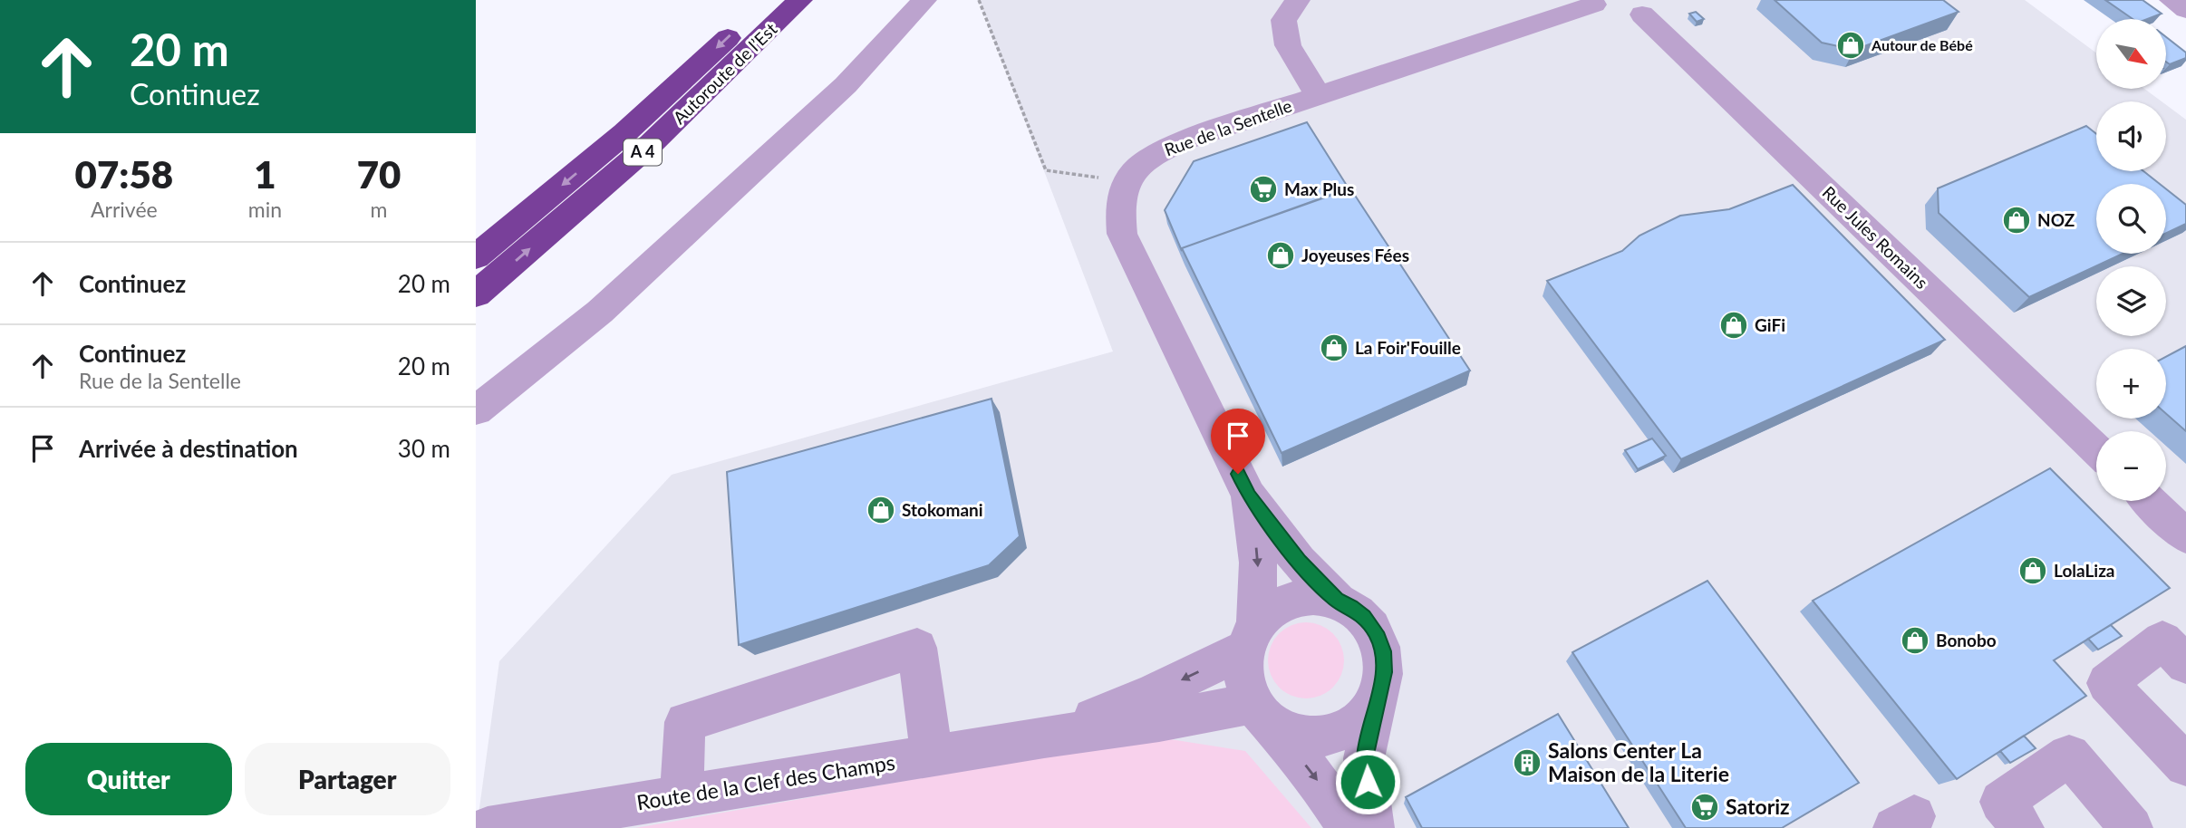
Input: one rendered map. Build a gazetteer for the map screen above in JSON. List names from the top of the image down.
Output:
{
  "streets": {
    "highway": ["Autoroute de l’Est", "A 4"],
    "street": ["Rue de la Sentelle", "Rue Jules Romains", "Route de la Clef des Champs"]
  },
  "crossings": [
    ["Rue de la Sentelle", "Rue Jules Romains"]
  ],
  "places": {
    "shop": [
      "Autour de Bébé",
      "NOZ",
      "Joyeuses Fées",
      "GiFi",
      "La Foir'Fouille",
      "Stokomani",
      "LolaLiza",
      "Bonobo"
    ],
    "supermarket": ["Max Plus", "Satoriz"],
    "building": ["Salons Center La Maison de la Literie"]
  },
  "north": "bottom right",
  "page": {
    "turn": ["20 m", "Continuez"],
    "map_buttons": ["+", "−"],
    "eta": [
      "07:58",
      "Arrivée",
      "1",
      "min",
      "70",
      "m"
    ],
    "list": [
      {
        "name": "Continuez",
        "value": "20 m"
      },
      {
        "name": "Continuez",
        "note": "Rue de la Sentelle",
        "value": "20 m"
      },
      {
        "name": "Arrivée à destination",
        "value": "30 m"
      }
    ],
    "buttons": ["Quitter", "Partager"]
  }
}
